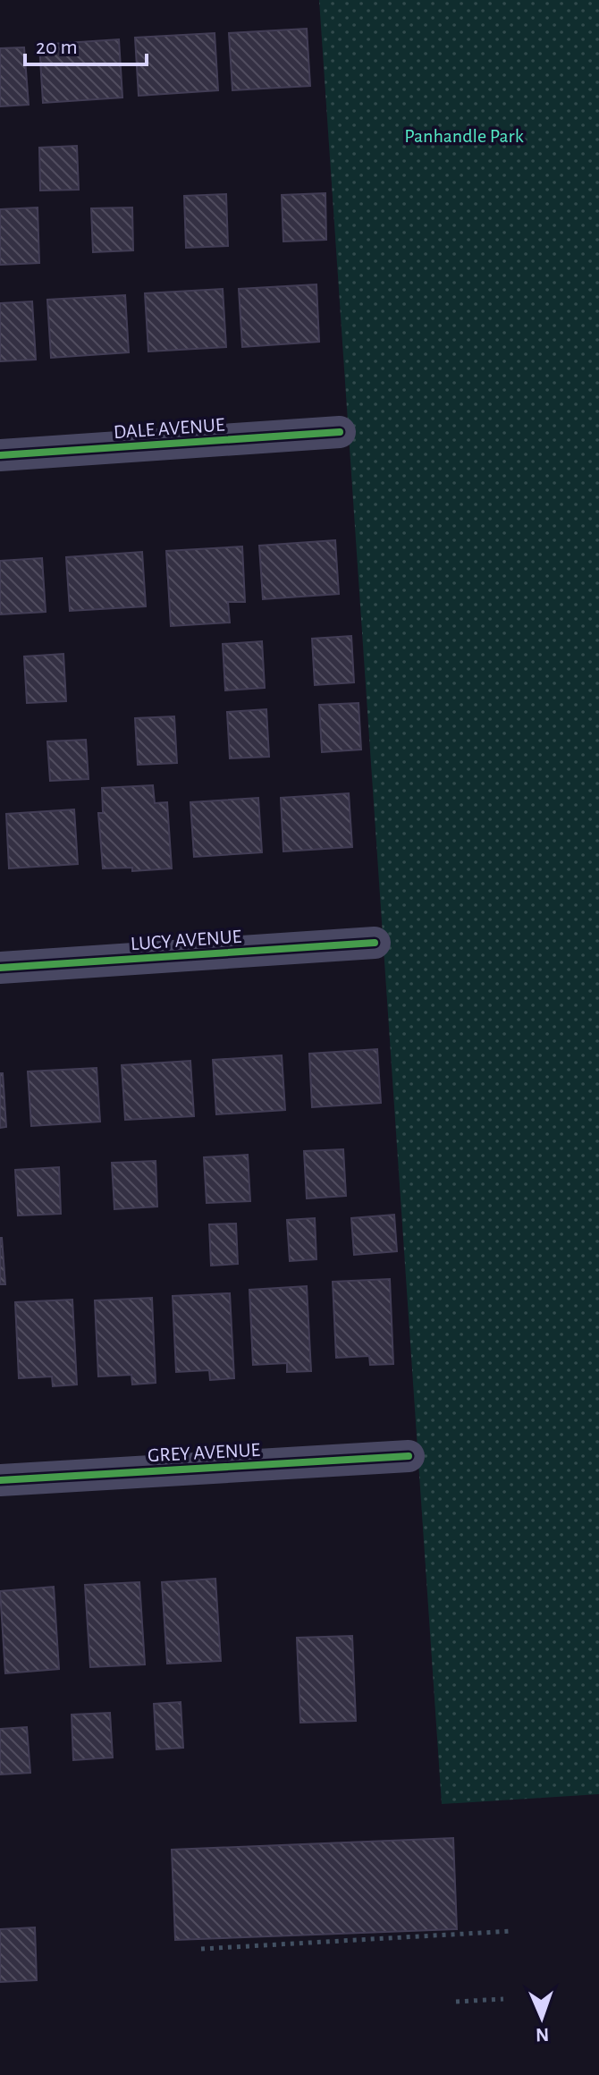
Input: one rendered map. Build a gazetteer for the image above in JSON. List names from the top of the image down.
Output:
{
  "streets": {
    "street": ["DALE AVENUE", "LUCY AVENUE", "GREY AVENUE"]
  },
  "parks": ["Panhandle Park"],
  "scale_bar": "20 m",
  "north": "bottom"
}
